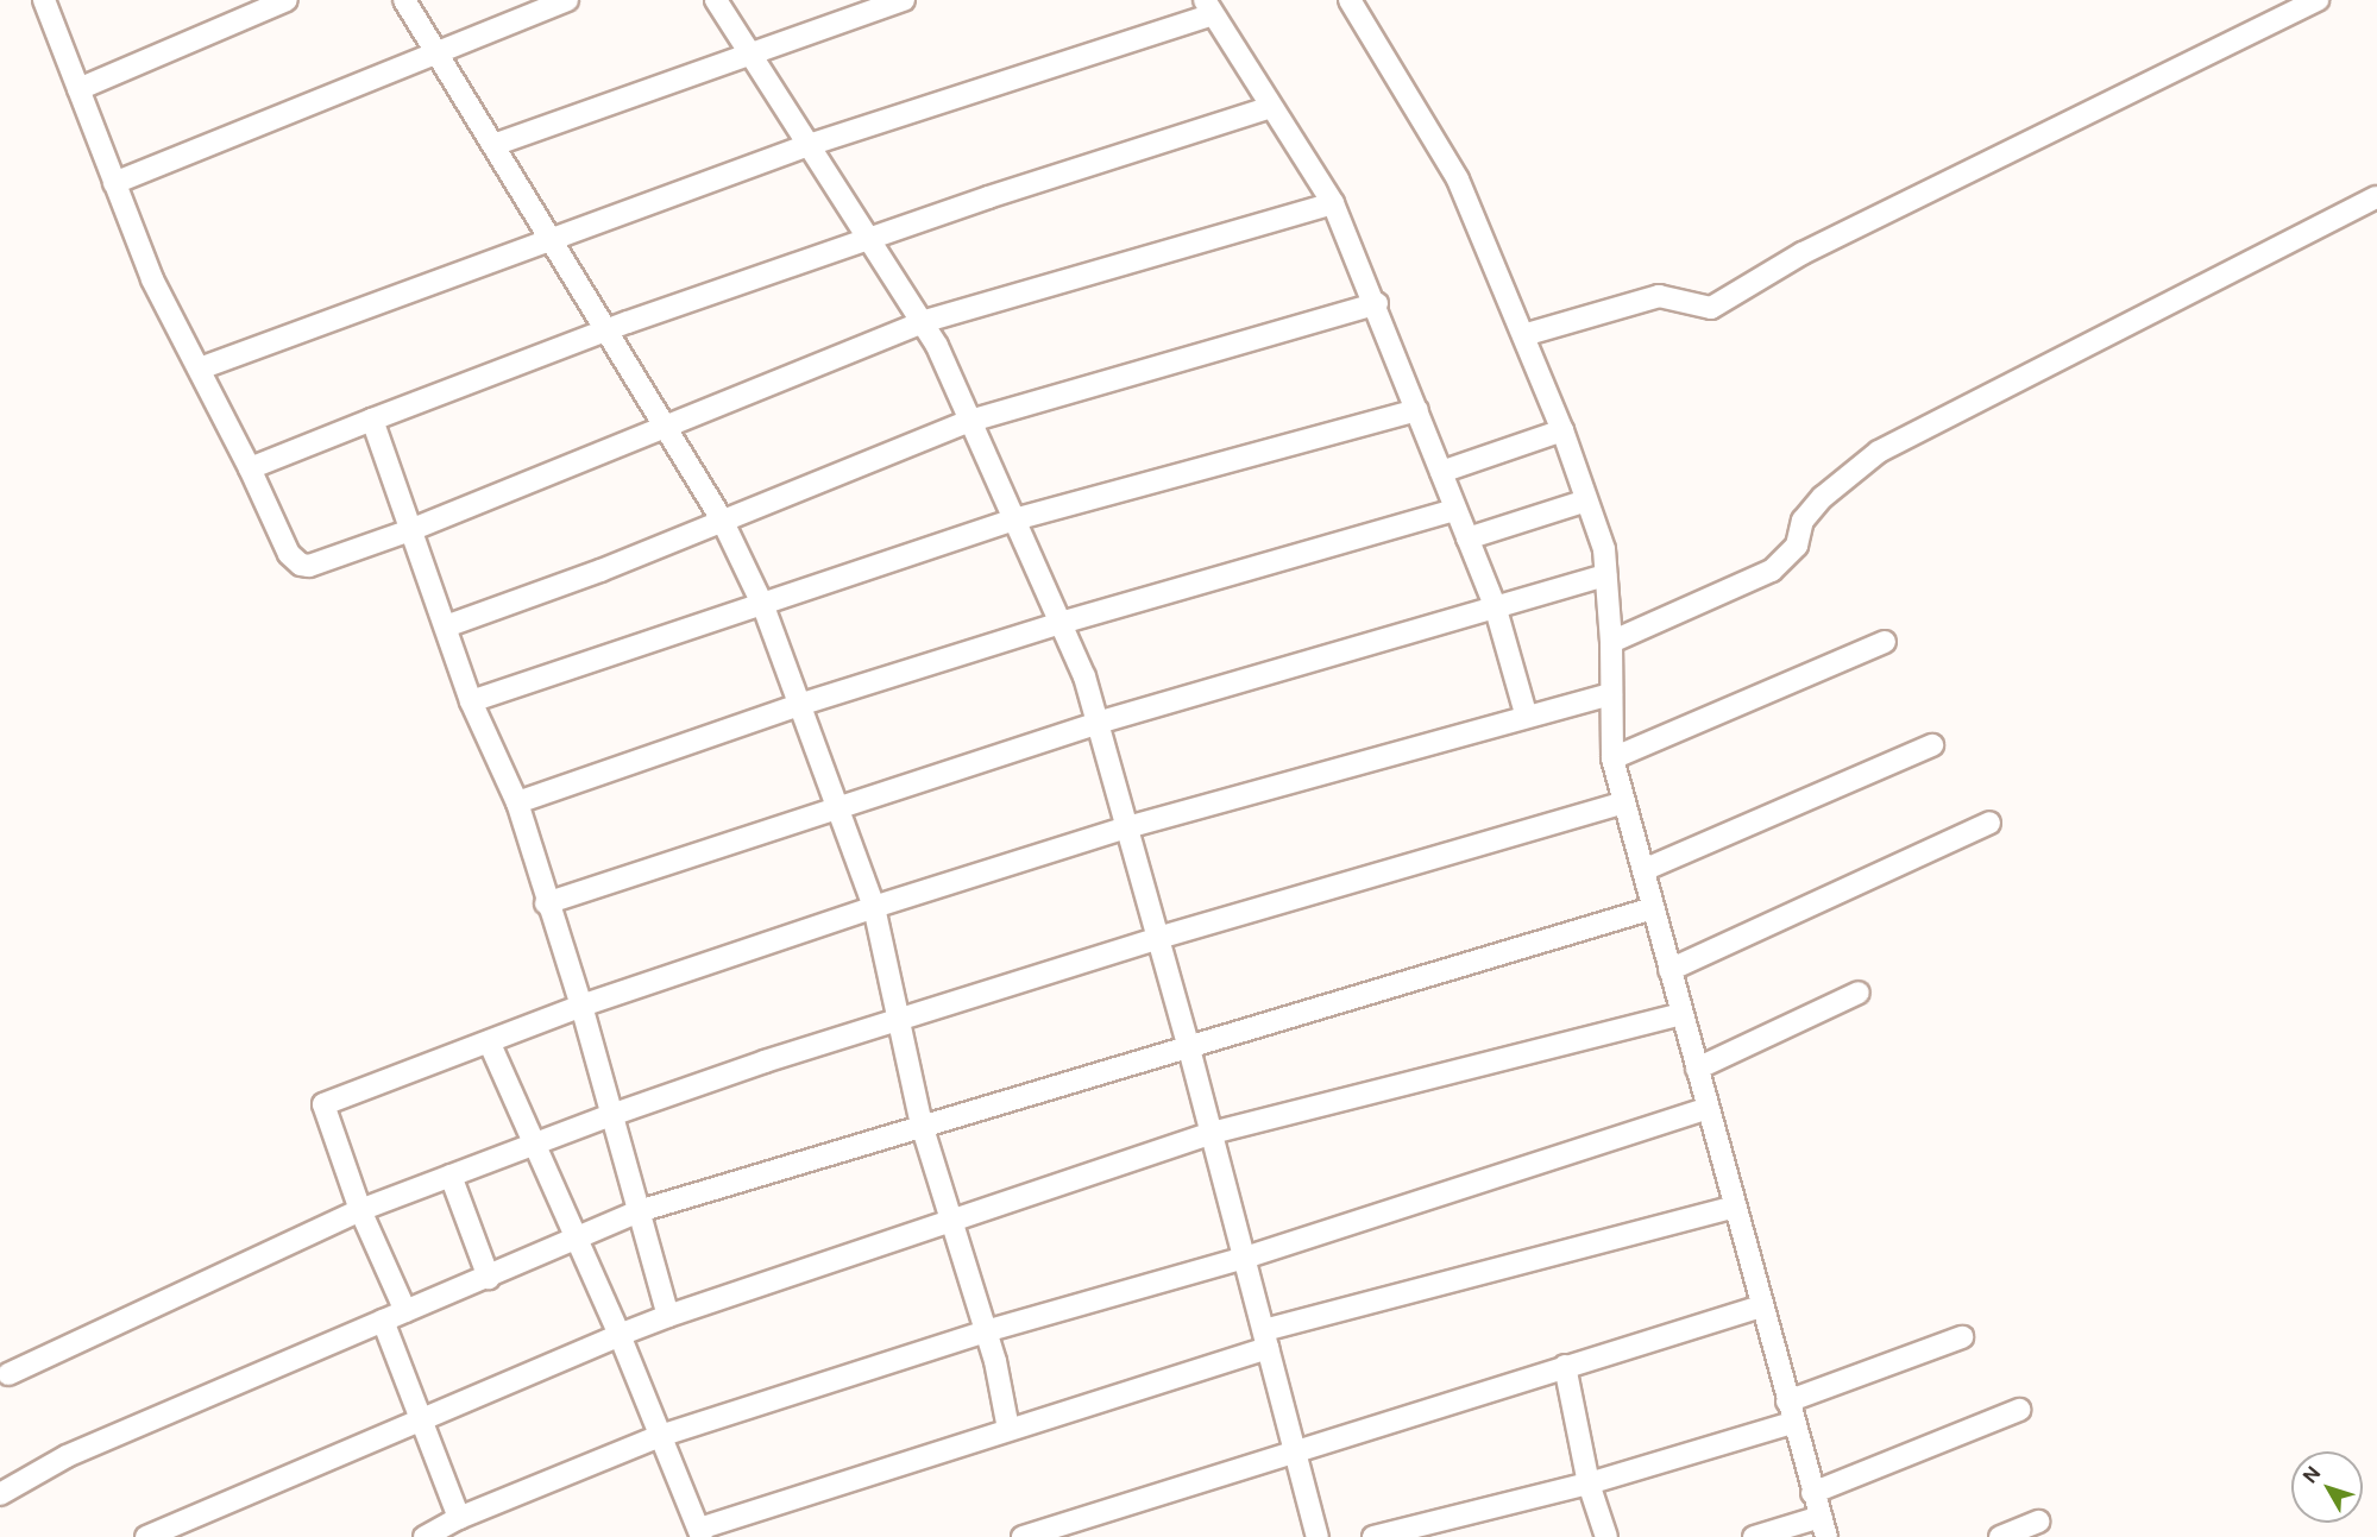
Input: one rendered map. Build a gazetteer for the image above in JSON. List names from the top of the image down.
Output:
{
  "north": "top left"
}
